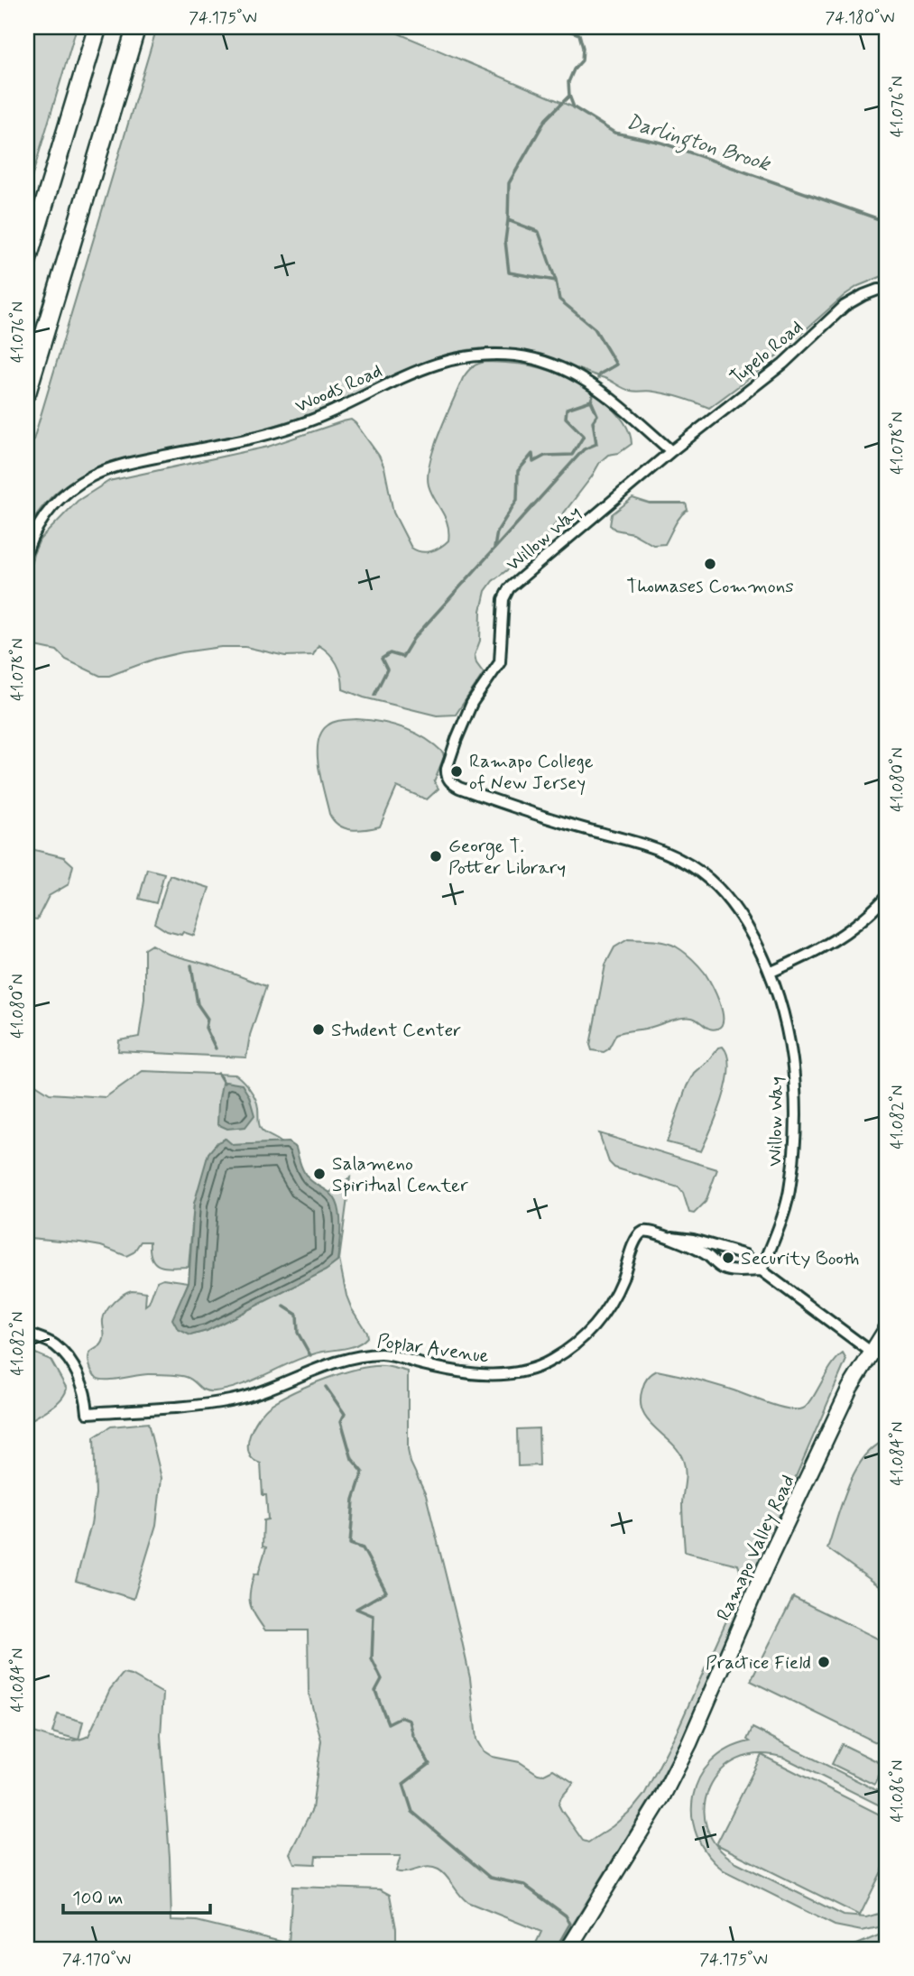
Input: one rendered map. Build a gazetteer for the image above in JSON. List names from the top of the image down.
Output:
{
  "streets": {
    "main road": ["Ramapo Valley Road"],
    "street": [
      "Tupelo Road",
      "Woods Road",
      "Willow Way",
      "Poplar Avenue"
    ]
  },
  "crossings": [
    ["Tupelo Road", "Woods Road"],
    ["Tupelo Road", "Willow Way"],
    ["Woods Road", "Willow Way"],
    ["Willow Way", "Poplar Avenue"],
    ["Poplar Avenue", "Ramapo Valley Road"]
  ],
  "water": ["Darlington Brook"],
  "places": [
    "Thomases Commons",
    "Ramapo College of New Jersey",
    "George T. Potter Library",
    "Student Center",
    "Salameno Spiritual Center",
    "Security Booth",
    "Practice Field"
  ],
  "scale_bar": "100 m",
  "coordinates": [
    "74.175°W",
    "74.180°W",
    "41.076°N",
    "41.078°N",
    "41.080°N",
    "41.082°N",
    "41.084°N",
    "41.086°N",
    "74.170°W"
  ]
}
